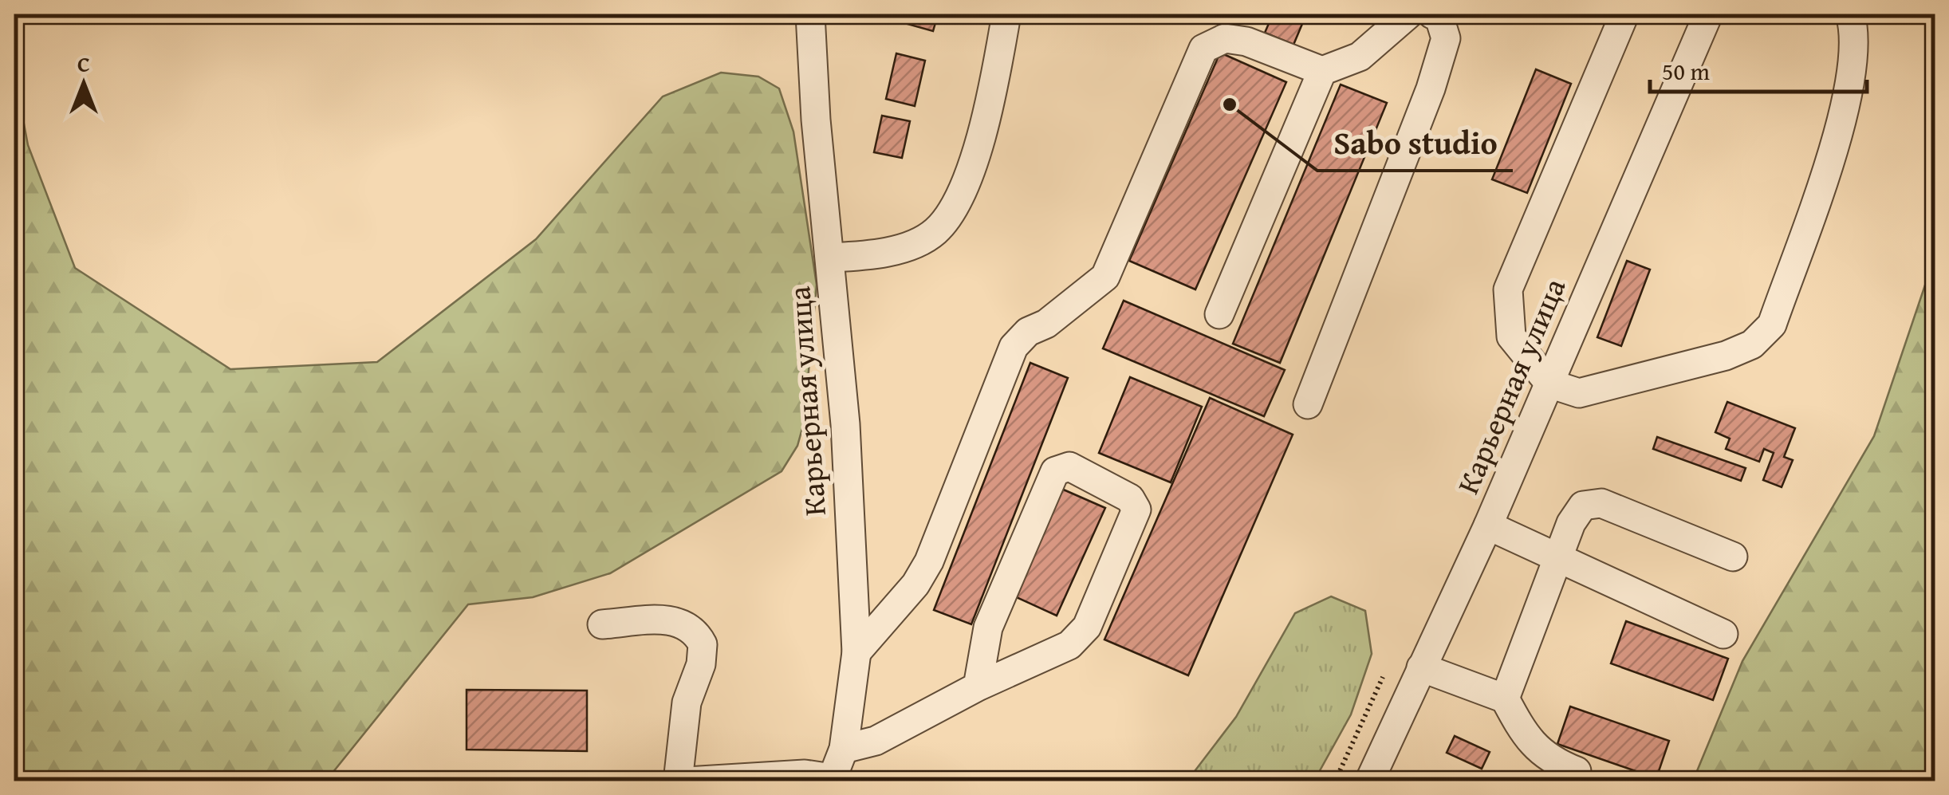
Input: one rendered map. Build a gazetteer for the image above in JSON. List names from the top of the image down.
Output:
{
  "streets": {
    "street": ["Карьерная улица"]
  },
  "places": ["Sabo studio"],
  "scale_bar": "50 m",
  "north": "top"
}
